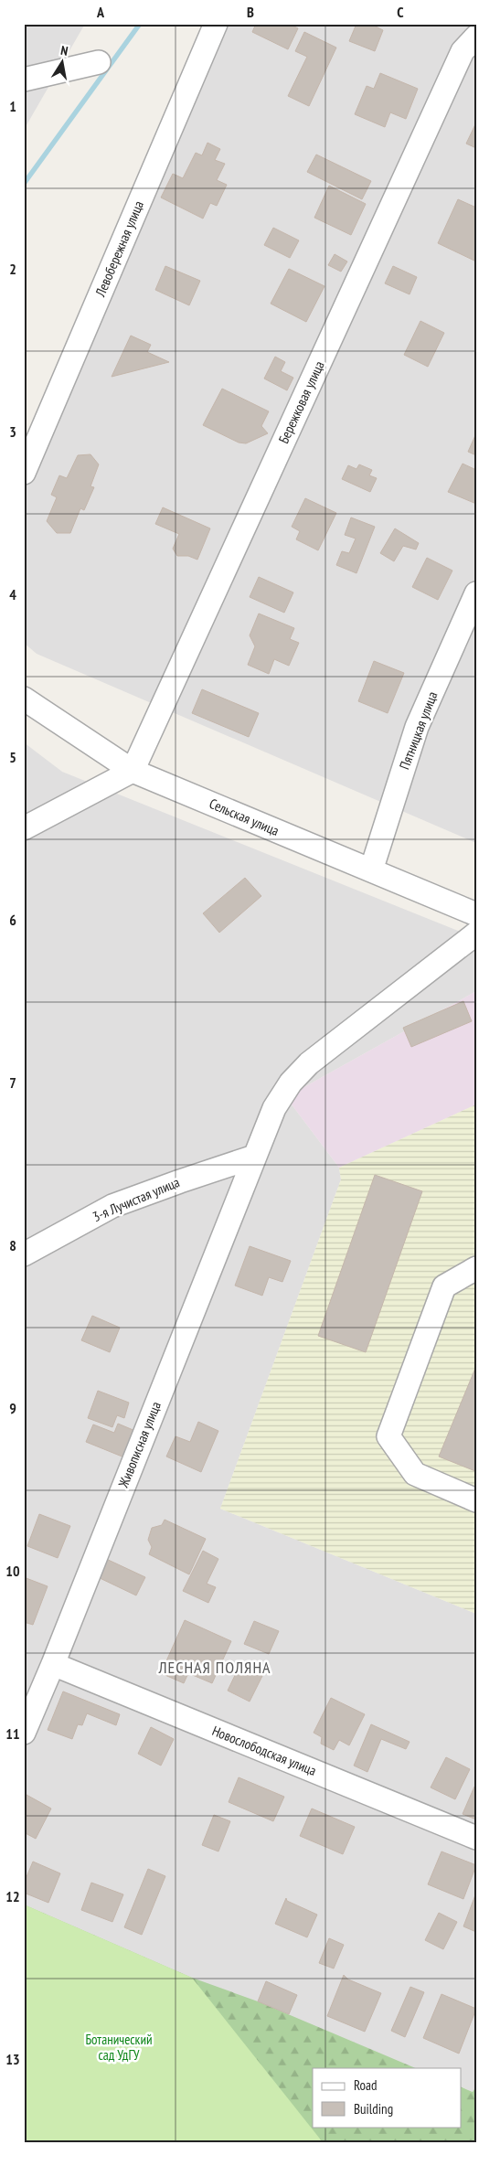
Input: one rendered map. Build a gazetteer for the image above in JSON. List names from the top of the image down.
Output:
{
  "streets": {
    "street": [
      "Левобережная улица",
      "Бережковая улица",
      "Пятницкая улица",
      "Сельская улица",
      "3-я Лучистая улица",
      "Живописная улица",
      "Новослободская улица"
    ]
  },
  "crossings": [
    ["Бережковая улица", "Сельская улица"],
    ["Пятницкая улица", "Сельская улица"],
    ["3-я Лучистая улица", "Живописная улица"],
    ["Живописная улица", "Новослободская улица"]
  ],
  "districts": ["ЛЕСНАЯ ПОЛЯНА"],
  "parks": ["Ботанический сад УдГУ"],
  "legend": ["Road", "Building"],
  "north": "top",
  "grid": {
    "columns": ["A", "B", "C"],
    "rows": [
      "1",
      "2",
      "3",
      "4",
      "5",
      "6",
      "7",
      "8",
      "9",
      "10",
      "11",
      "12",
      "13"
    ]
  }
}
